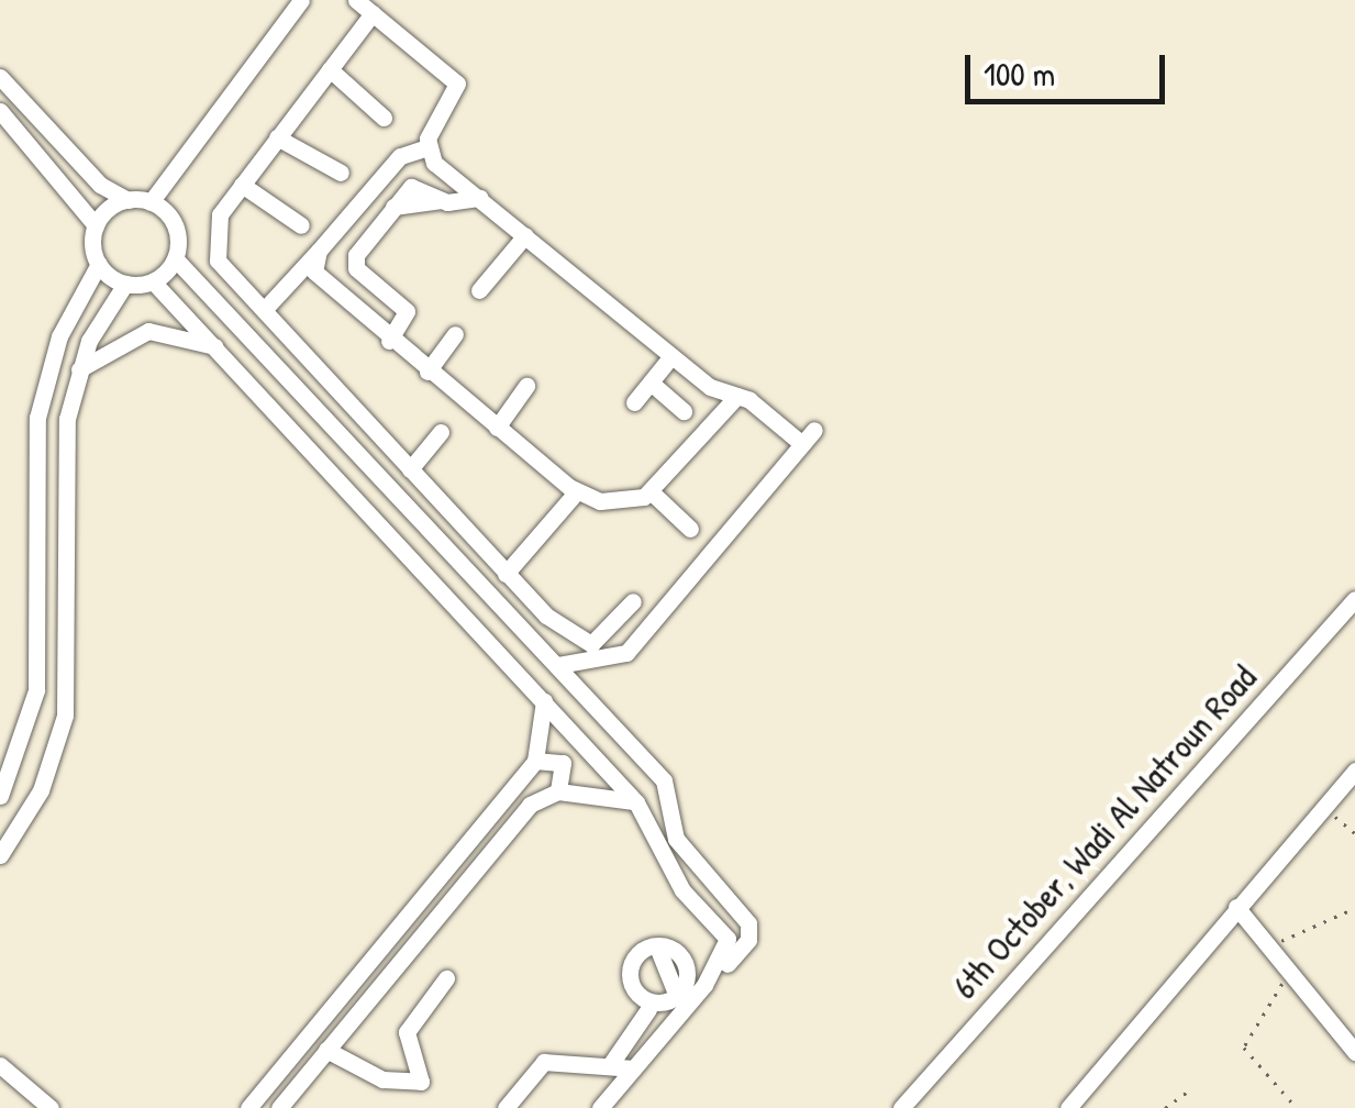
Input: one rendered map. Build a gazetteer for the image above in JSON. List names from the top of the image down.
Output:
{
  "streets": {
    "street": ["6th October, Wadi Al Natroun Road"]
  },
  "scale_bar": "100 m"
}
